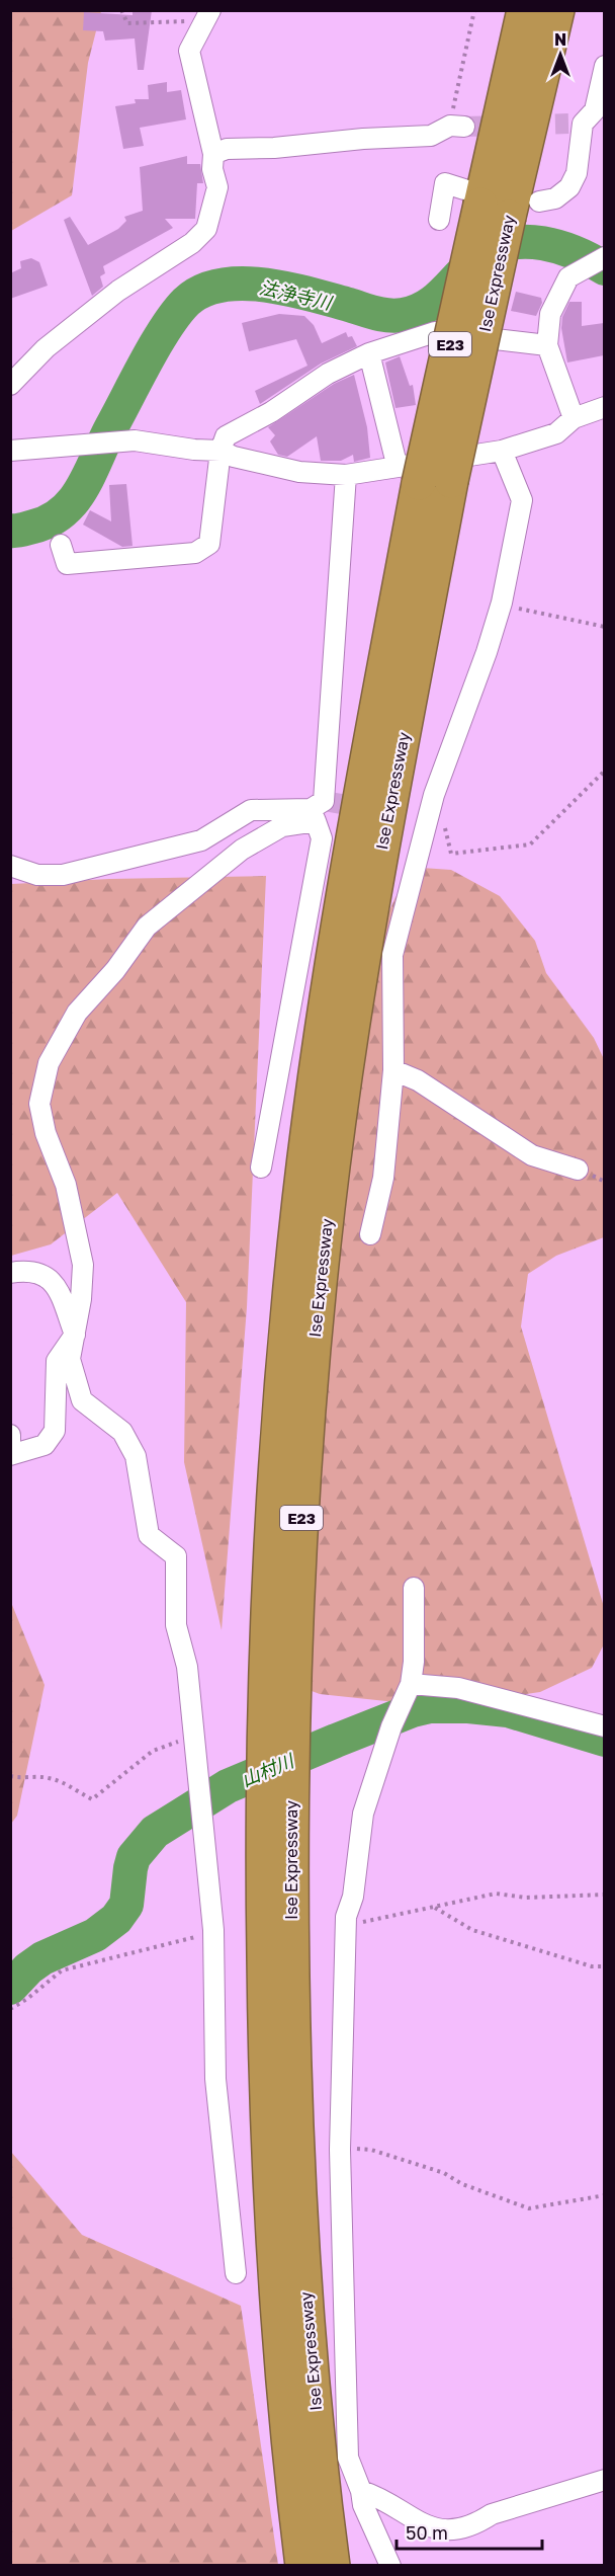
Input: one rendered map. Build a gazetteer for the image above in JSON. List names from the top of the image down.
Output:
{
  "streets": {
    "highway": ["Ise Expressway", "E23"]
  },
  "water": ["法浄寺川", "山村川"],
  "scale_bar": "50 m",
  "north": "top"
}
